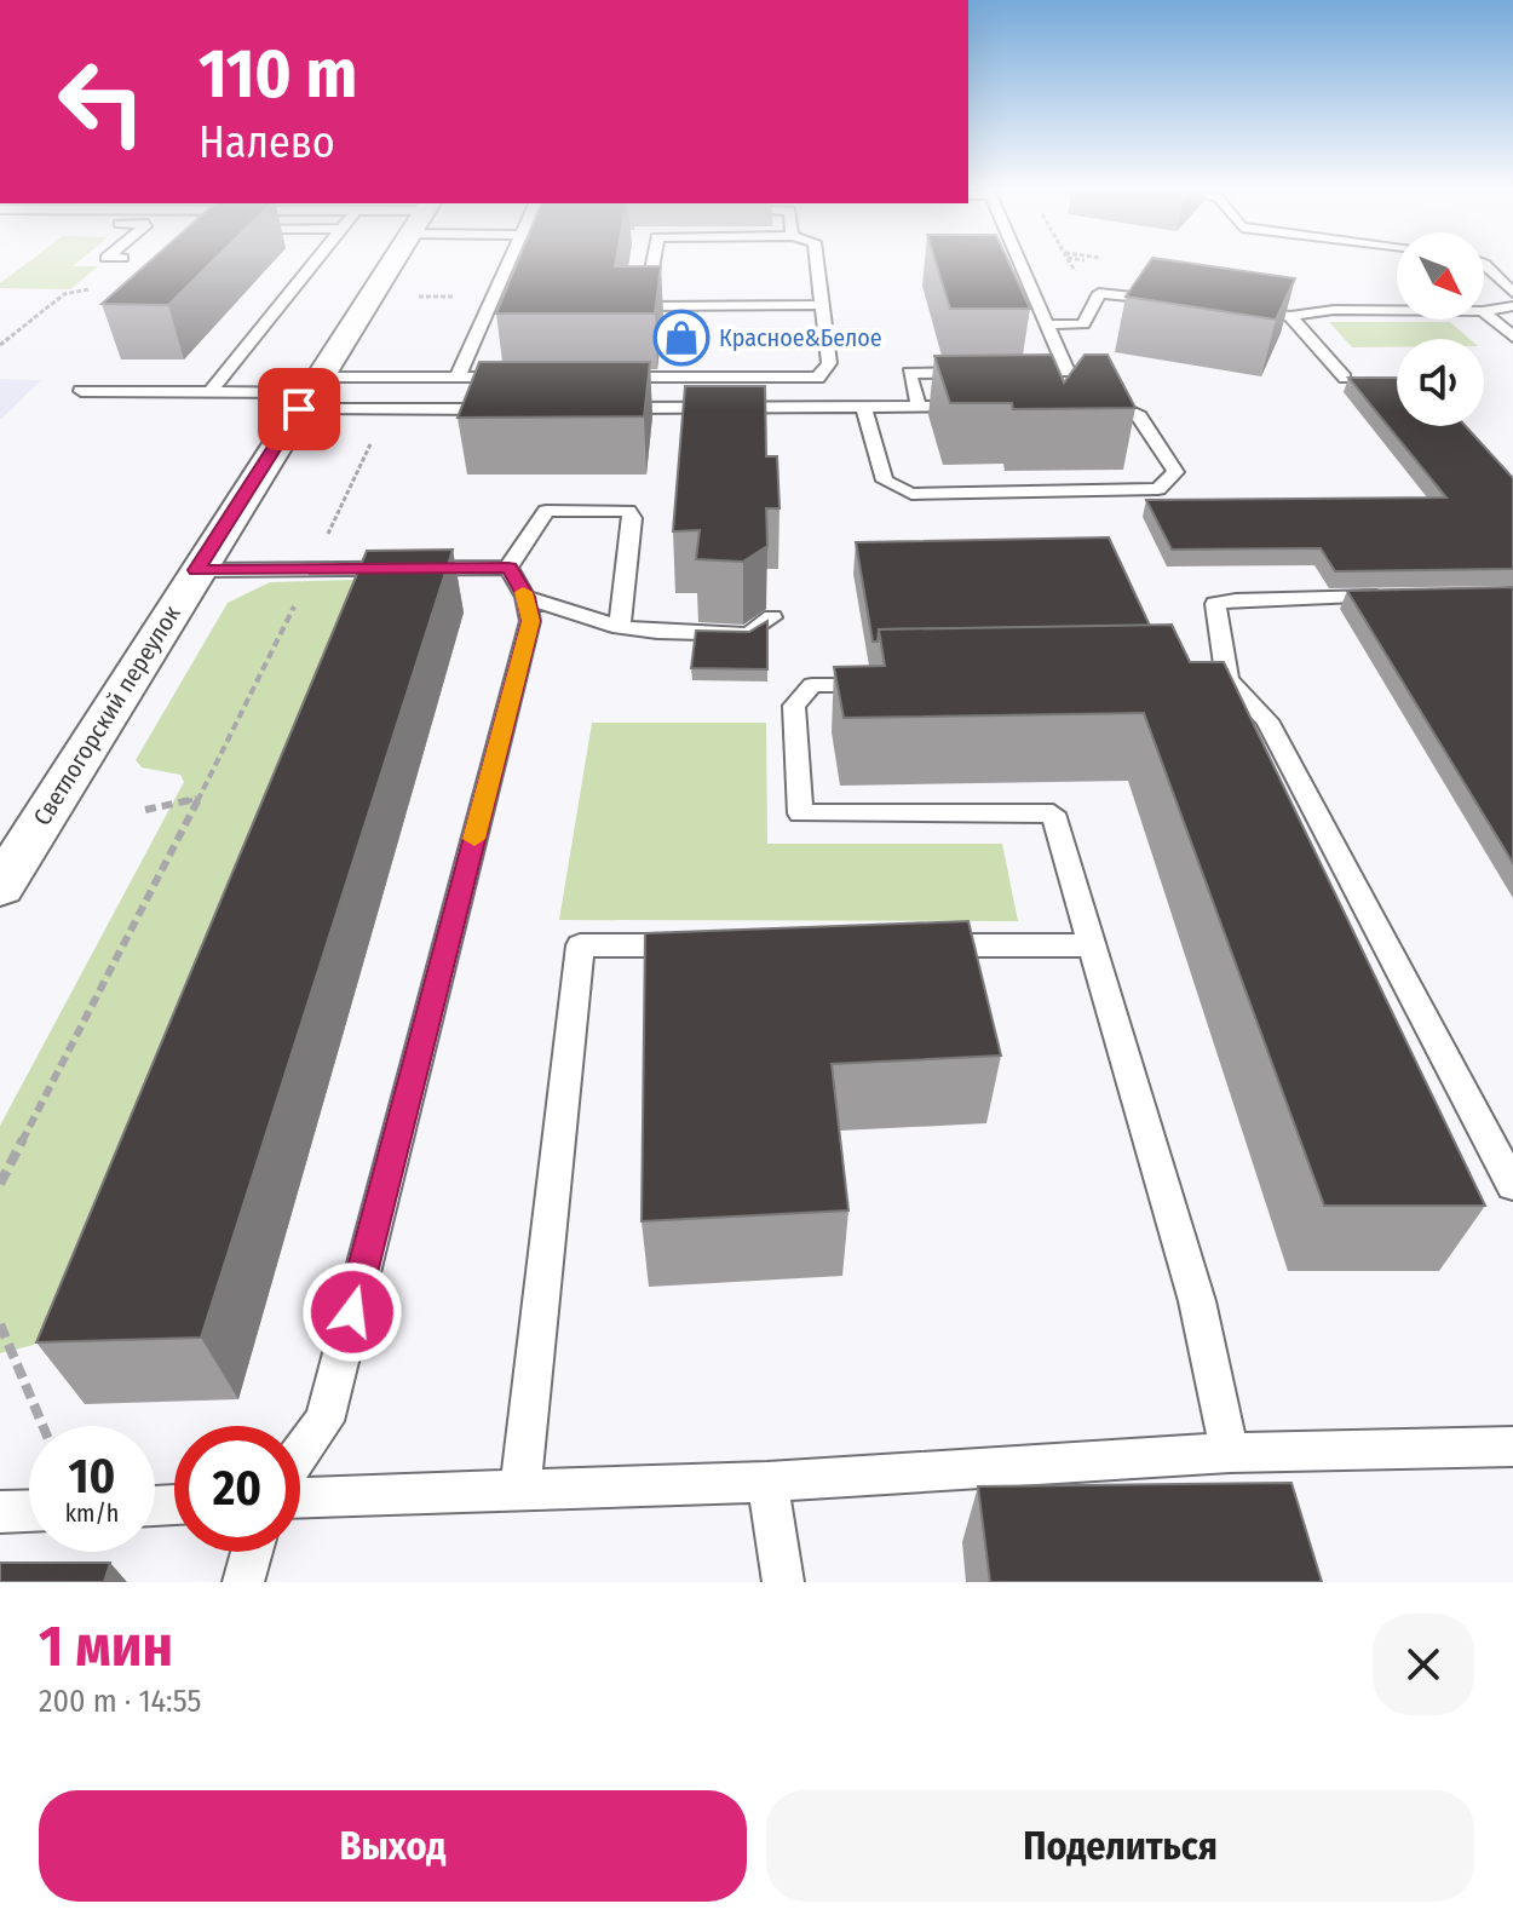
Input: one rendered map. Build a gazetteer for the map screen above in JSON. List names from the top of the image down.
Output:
{
  "streets": {
    "street": ["Светлогорский переулок"]
  },
  "places": {
    "shop": ["Красное&Белое"]
  },
  "north": "bottom right",
  "page": {
    "turn": ["110 m", "Налево"],
    "speed": "10 km/h",
    "limit": "20",
    "heading": ["1 мин", "200 m · 14:55"],
    "buttons": ["Выход", "Поделиться"]
  }
}
